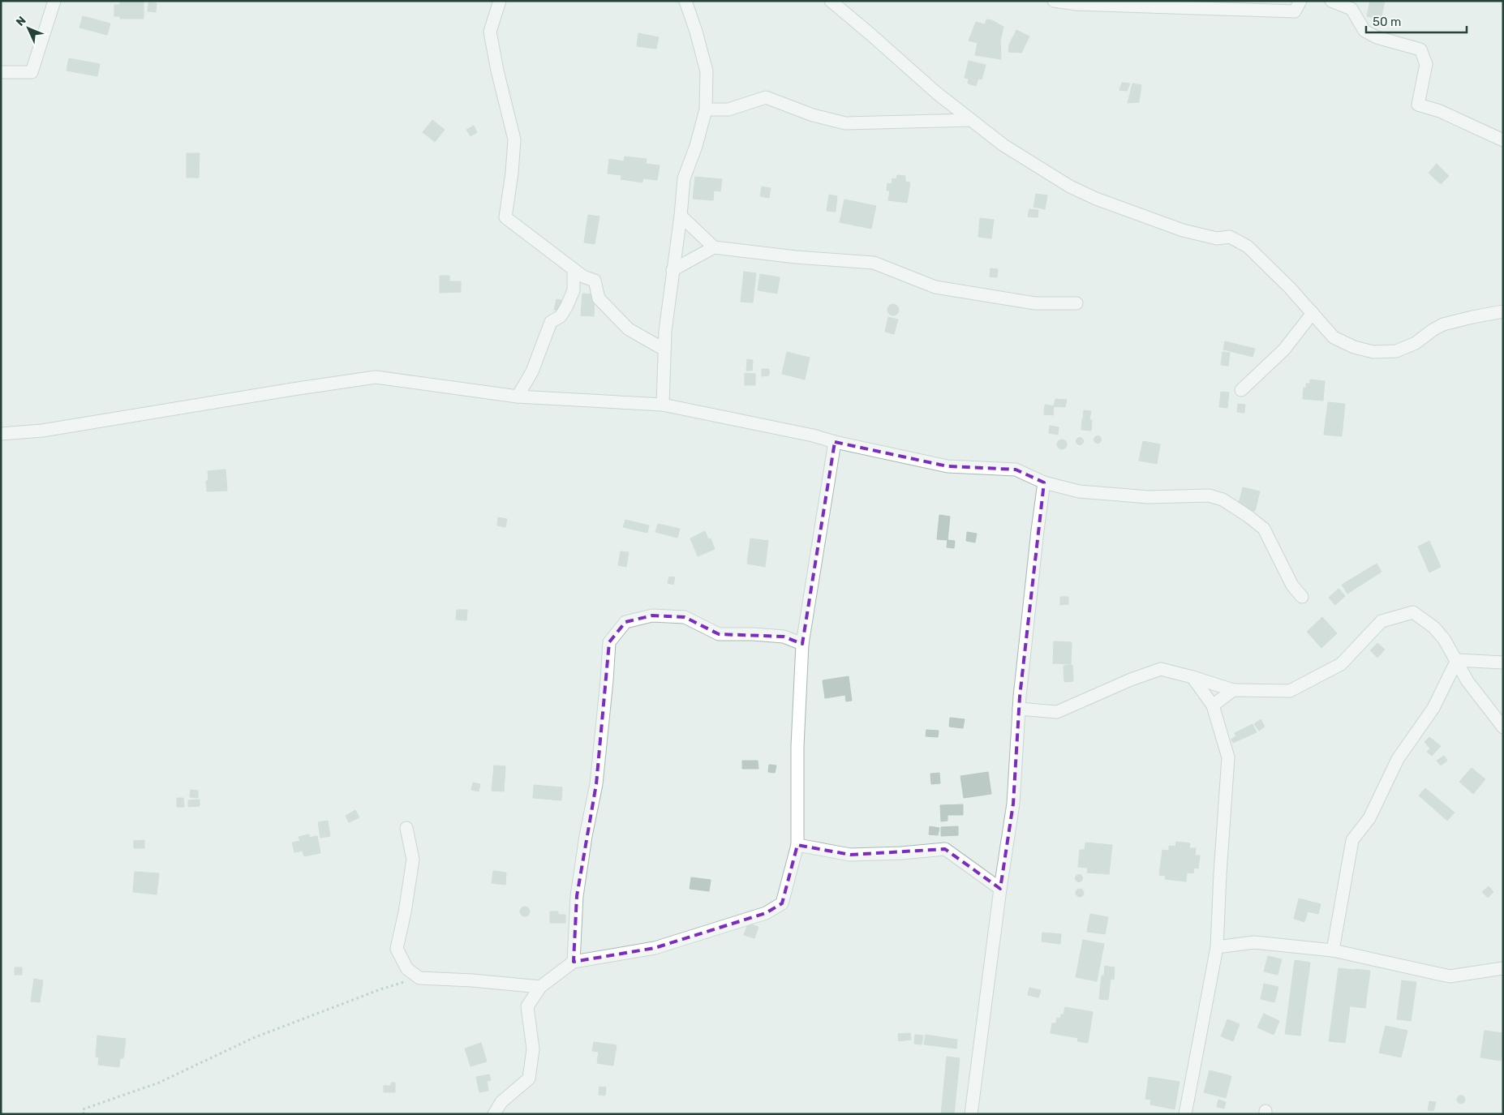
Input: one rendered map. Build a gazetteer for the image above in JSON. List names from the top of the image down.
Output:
{
  "scale_bar": "50 m",
  "north": "top left"
}
